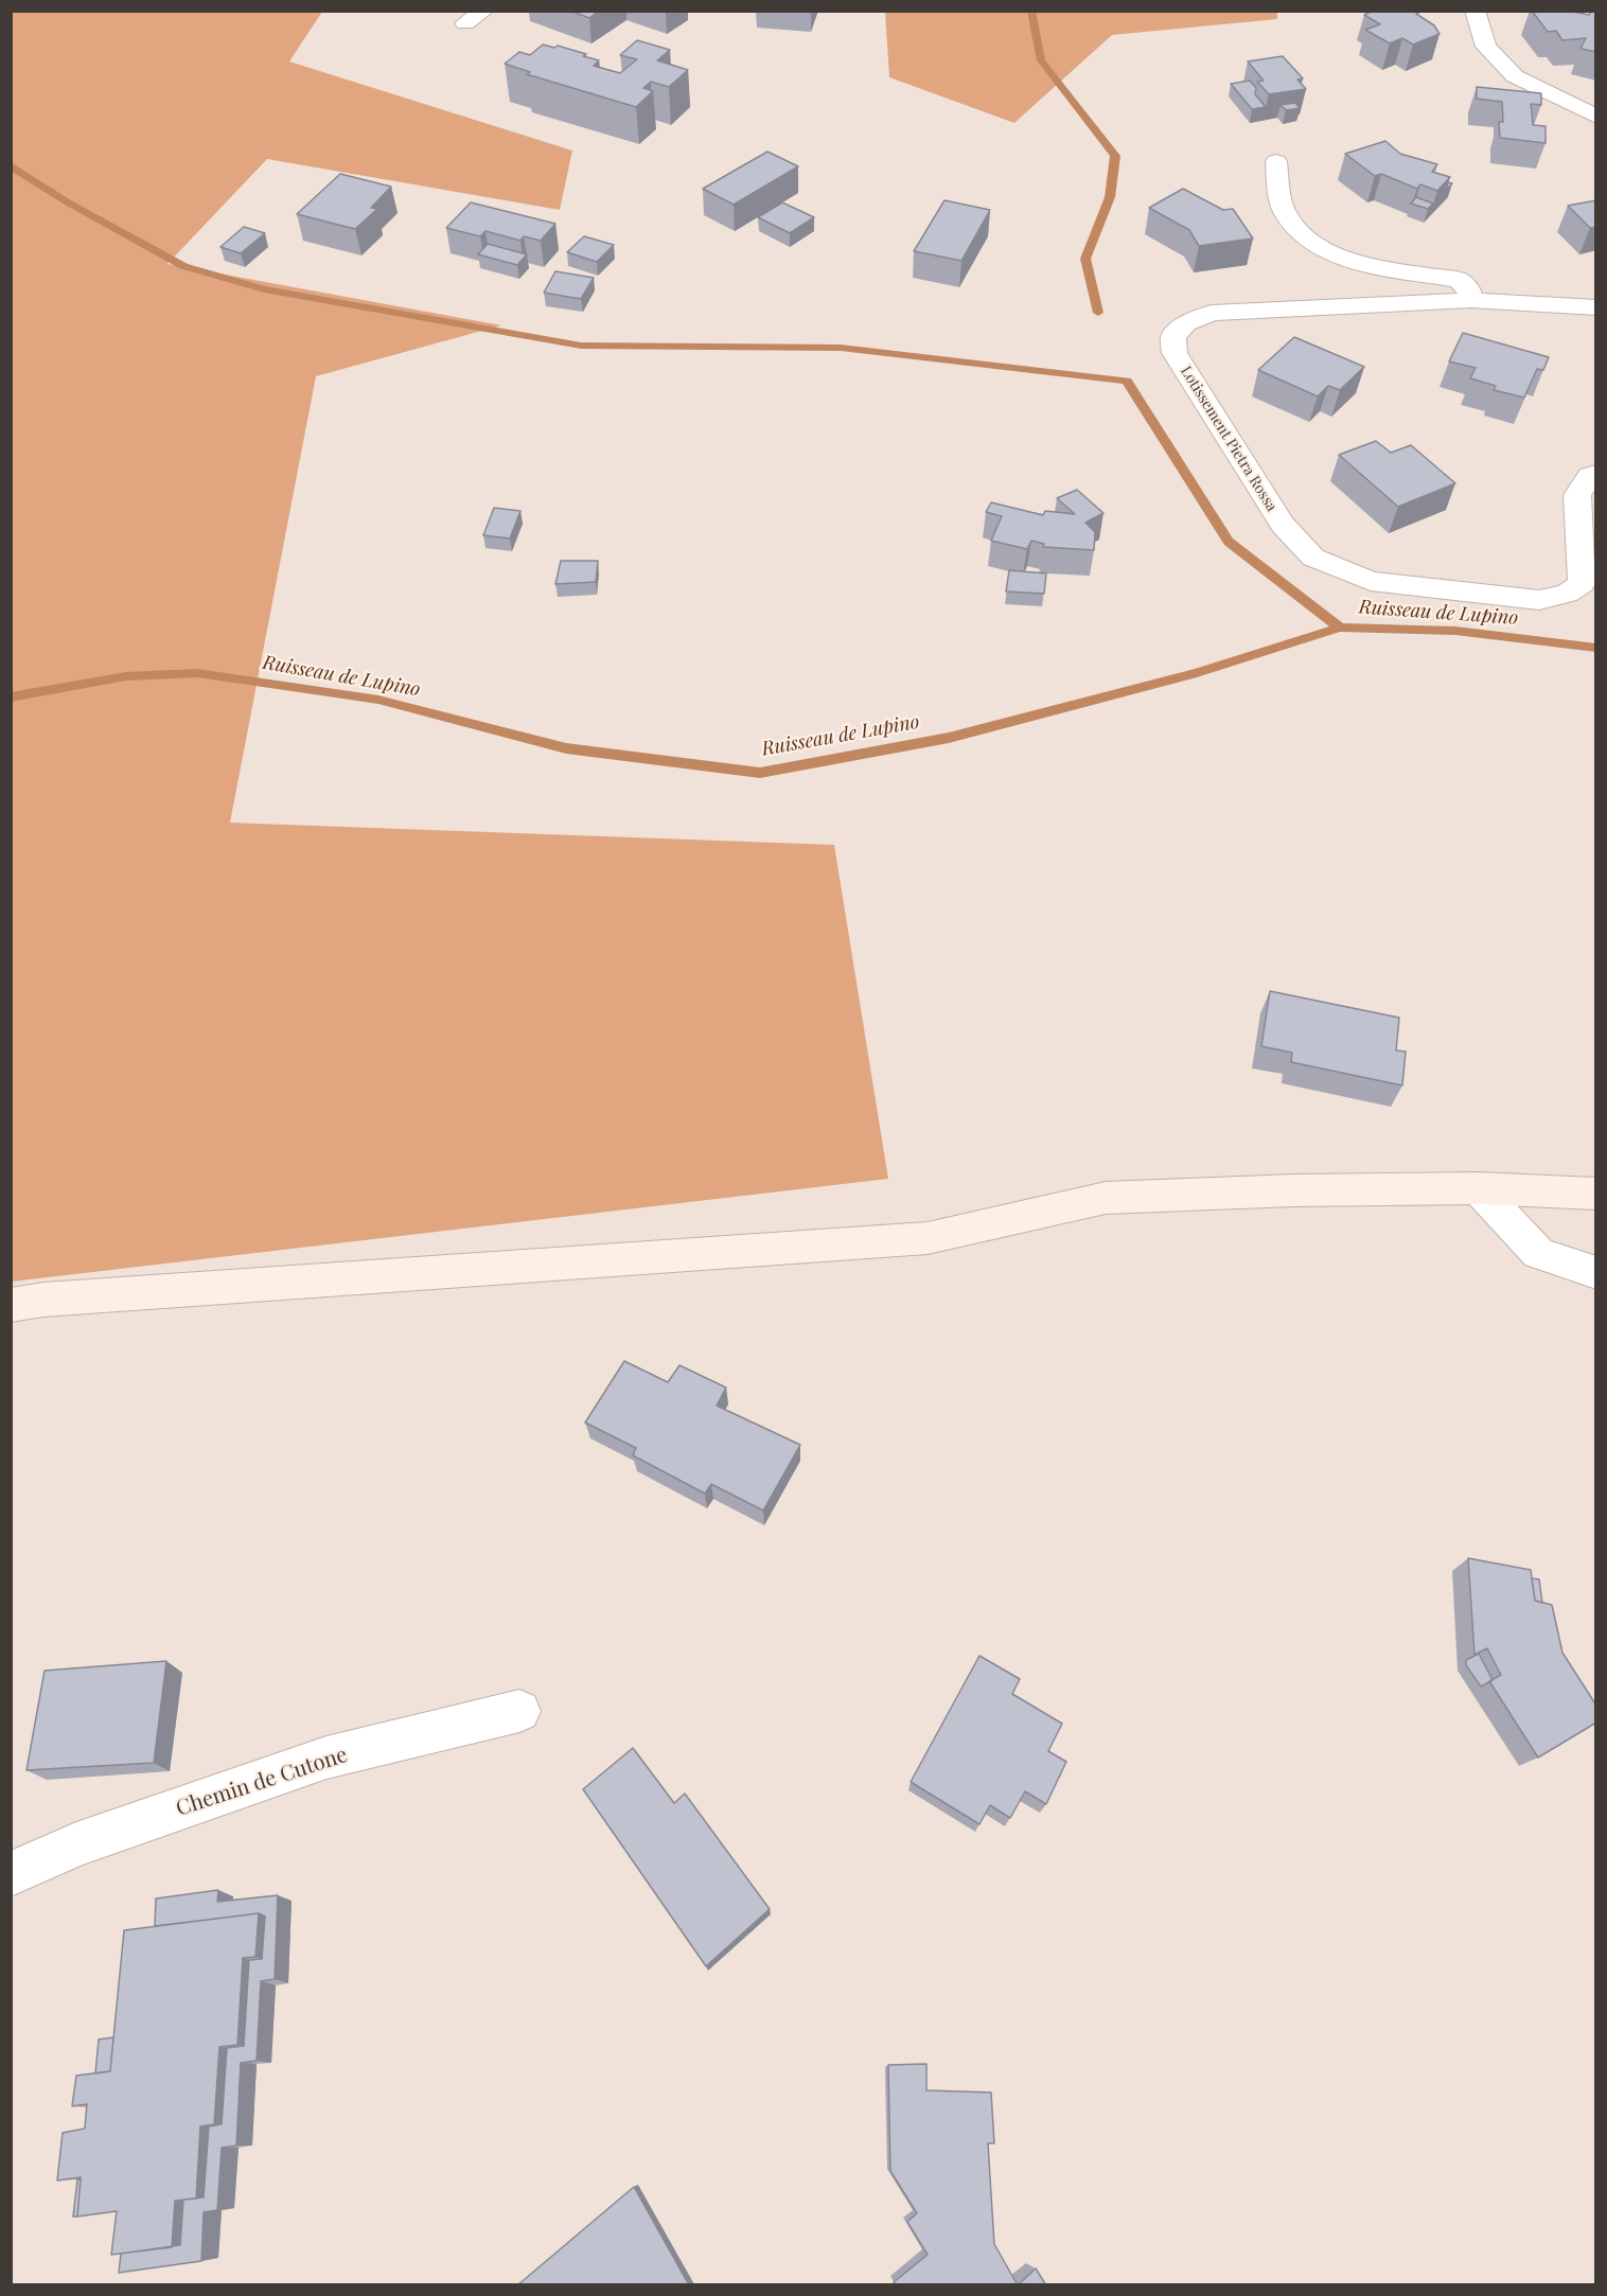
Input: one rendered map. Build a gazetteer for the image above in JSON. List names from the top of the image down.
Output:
{
  "streets": {
    "street": ["Lotissement Pietra Rossa", "Chemin de Cutone"]
  },
  "water": ["Ruisseau de Lupino"]
}
